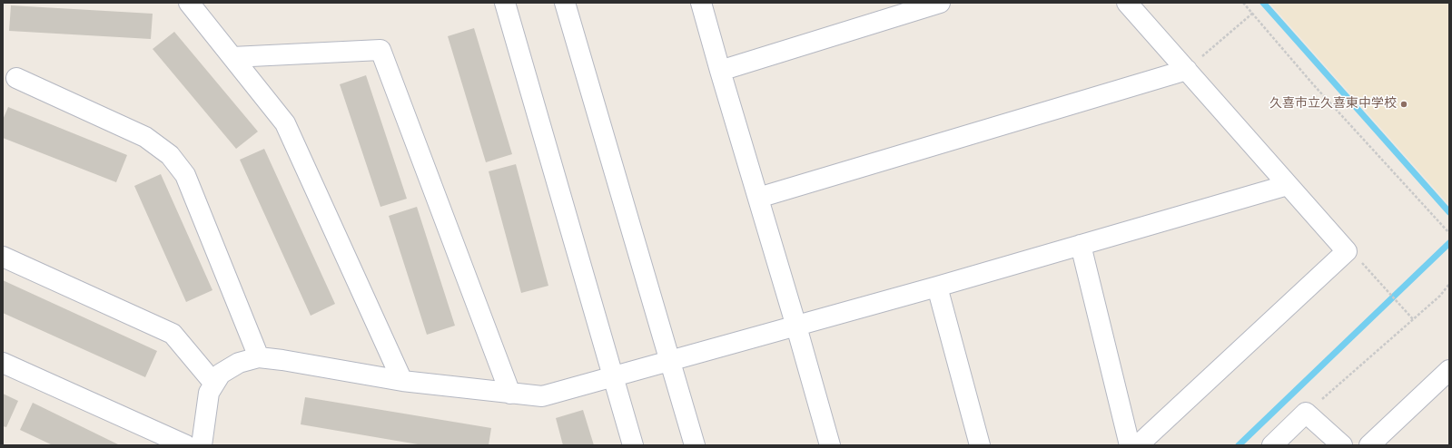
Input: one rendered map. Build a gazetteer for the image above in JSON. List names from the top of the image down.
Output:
{
  "places": ["久喜市立久喜東中学校"]
}
